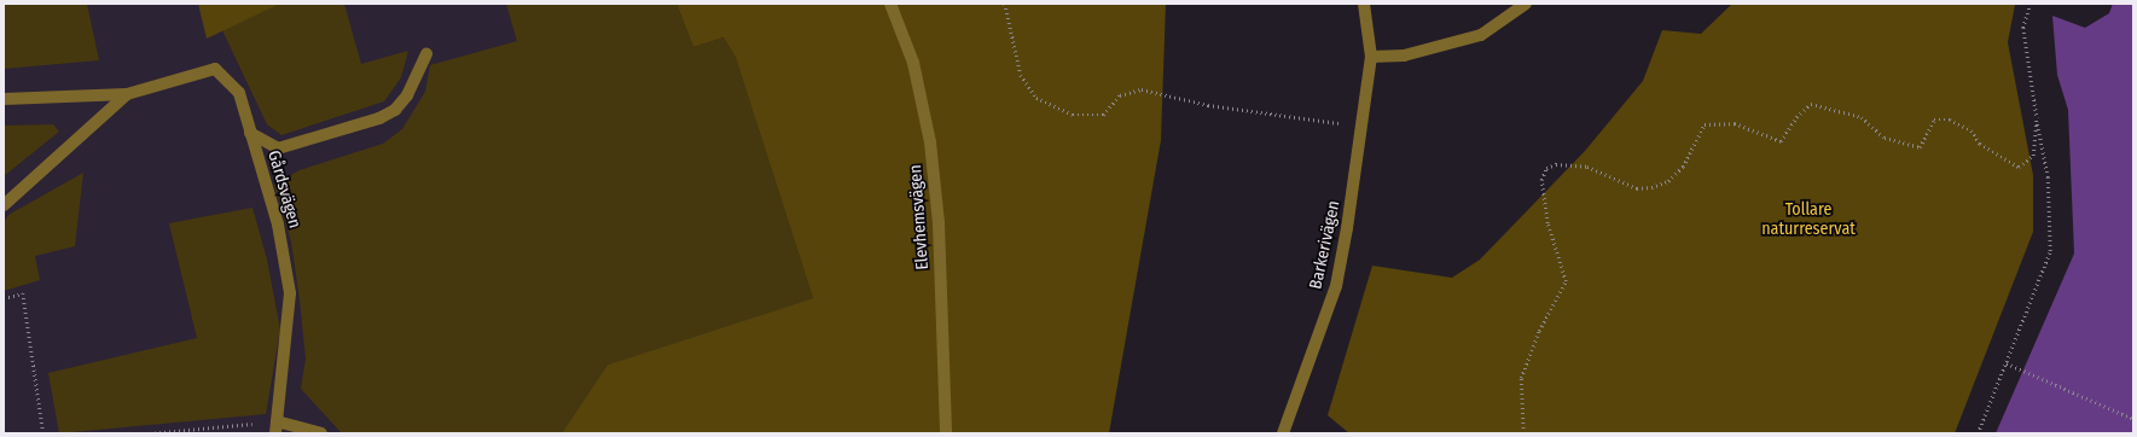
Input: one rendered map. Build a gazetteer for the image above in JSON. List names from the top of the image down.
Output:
{
  "streets": {
    "street": ["Gårdsvägen", "Elevhemsvägen", "Barkerivägen"]
  },
  "parks": ["Tollare naturreservat"]
}
